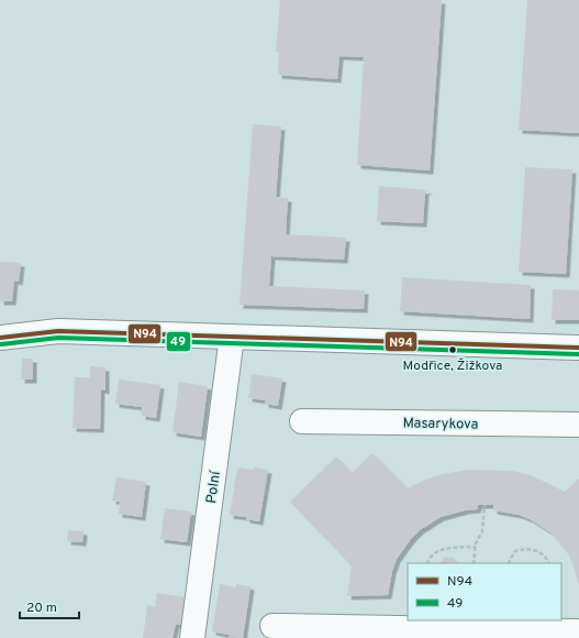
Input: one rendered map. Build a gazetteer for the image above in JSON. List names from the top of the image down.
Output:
{
  "streets": {
    "street": ["Masarykova", "Polní"]
  },
  "places": ["Modřice, Žižkova"],
  "lines": ["transit line N94", "transit line 49"],
  "legend": ["N94", "49"],
  "scale_bar": "20 m"
}
